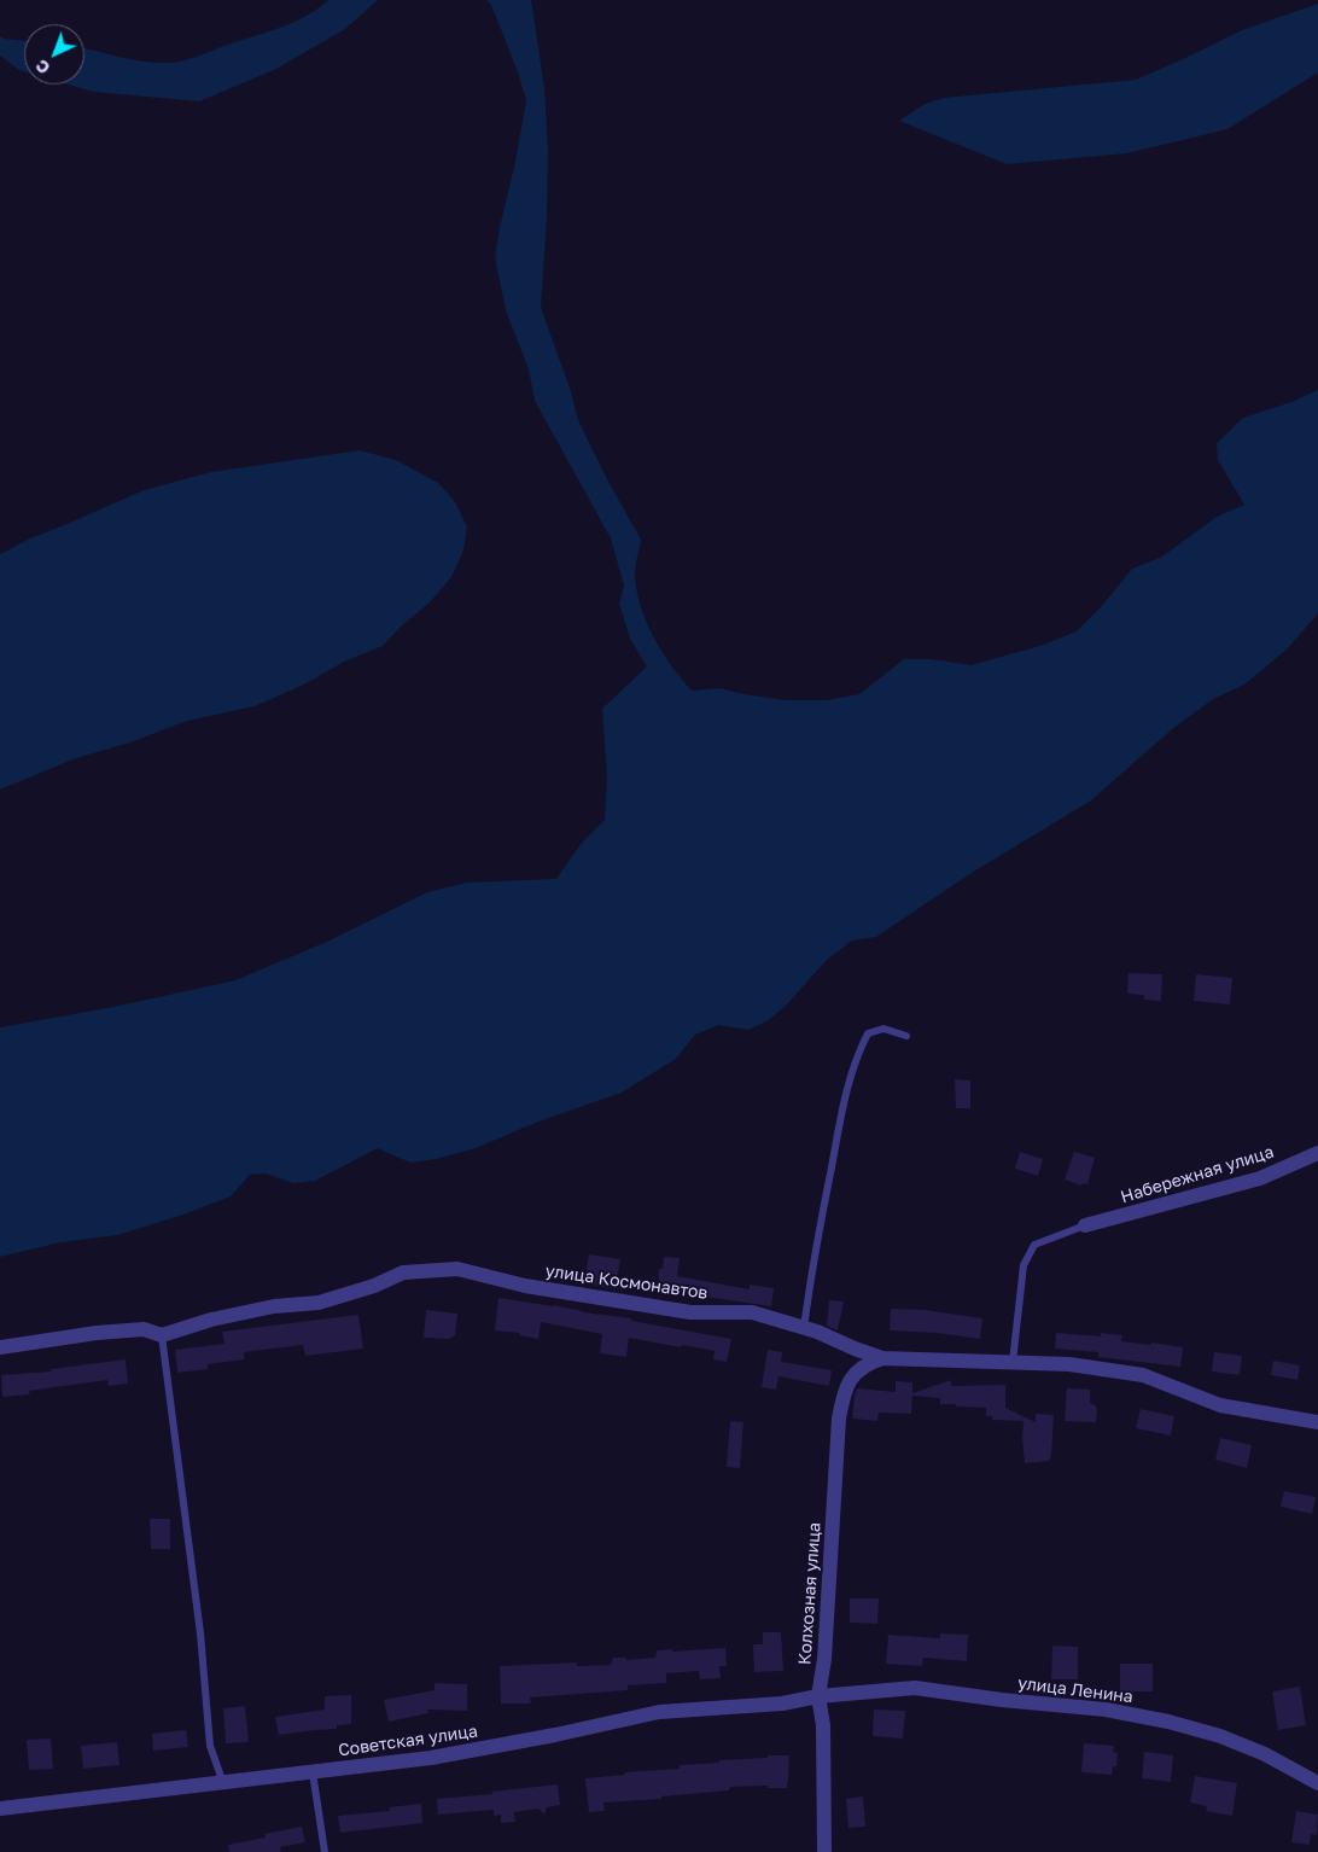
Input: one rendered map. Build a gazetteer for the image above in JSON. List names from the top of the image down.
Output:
{
  "streets": {
    "street": [
      "Набережная улица",
      "улица Космонавтов",
      "Колхозная улица",
      "улица Ленина",
      "Советская улица"
    ]
  },
  "crossings": [
    ["улица Космонавтов", "Колхозная улица"],
    ["Колхозная улица", "улица Ленина"],
    ["Колхозная улица", "Советская улица"],
    ["улица Ленина", "Советская улица"]
  ],
  "north": "bottom left"
}
